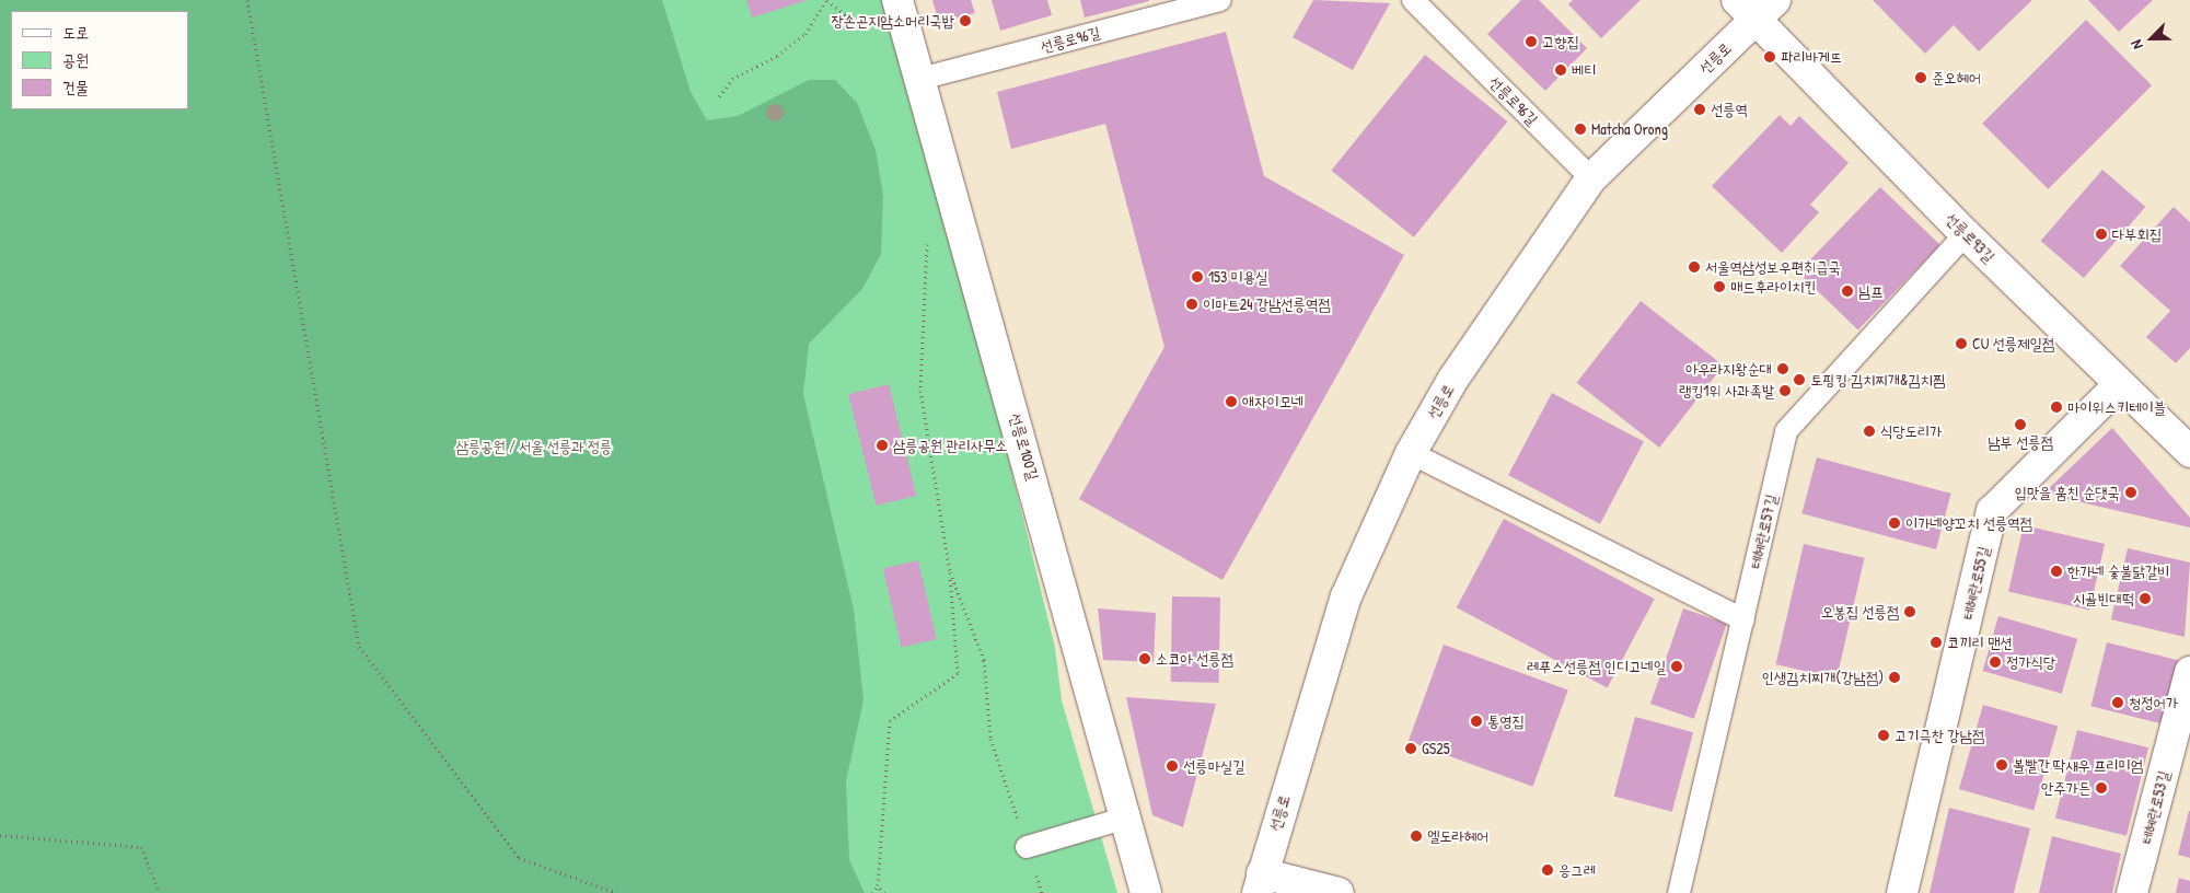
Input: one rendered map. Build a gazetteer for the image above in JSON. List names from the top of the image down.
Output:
{
  "streets": {
    "street": [
      "선릉로",
      "선릉로93길",
      "선릉로100길",
      "테헤란로55길",
      "테헤란로53길"
    ],
    "lane": ["선릉로96길", "테헤란로57길"]
  },
  "crossings": [
    ["선릉로96길", "선릉로"],
    ["선릉로96길", "선릉로100길"],
    ["선릉로", "선릉로93길"],
    ["선릉로93길", "테헤란로57길"],
    ["선릉로93길", "테헤란로55길"]
  ],
  "parks": ["삼릉공원 / 서울 선릉과 정릉"],
  "places": [
    "장손곤지암소머리국밥",
    "고향집",
    "파리바게뜨",
    "베티",
    "준오헤어",
    "선릉역",
    "Matcha Orong",
    "다부회집",
    "서울역삼성보우편취급국",
    "153 미용실",
    "매드후라이치킨",
    "님프",
    "이마트24 강남선릉역점",
    "CU 선릉제일점",
    "아우라지왕순대",
    "토핑킹 김치찌개&김치찜",
    "랭킹1위 사과족발",
    "애자이모네",
    "마이위스키테이블",
    "남부 선릉점",
    "식당도리가",
    "삼릉공원 관리사무소",
    "입맛을 훔친 순댓국",
    "이가네양꼬치 선릉역점",
    "한가네 숯불닭갈비",
    "시골빈대떡",
    "오봉집 선릉점",
    "코끼리 맨션",
    "소코아 선릉점",
    "정가식당",
    "레푸스선릉점 인디고네일",
    "인생김치찌개(강남점)",
    "청정어가",
    "통영집",
    "고기극찬 강남점",
    "GS25",
    "볼빨간 딱새우 프리미엄",
    "선릉마실길",
    "안주가든",
    "엘도라헤어",
    "응그레"
  ],
  "legend": ["도로", "공원", "건물"],
  "north": "bottom left"
}
